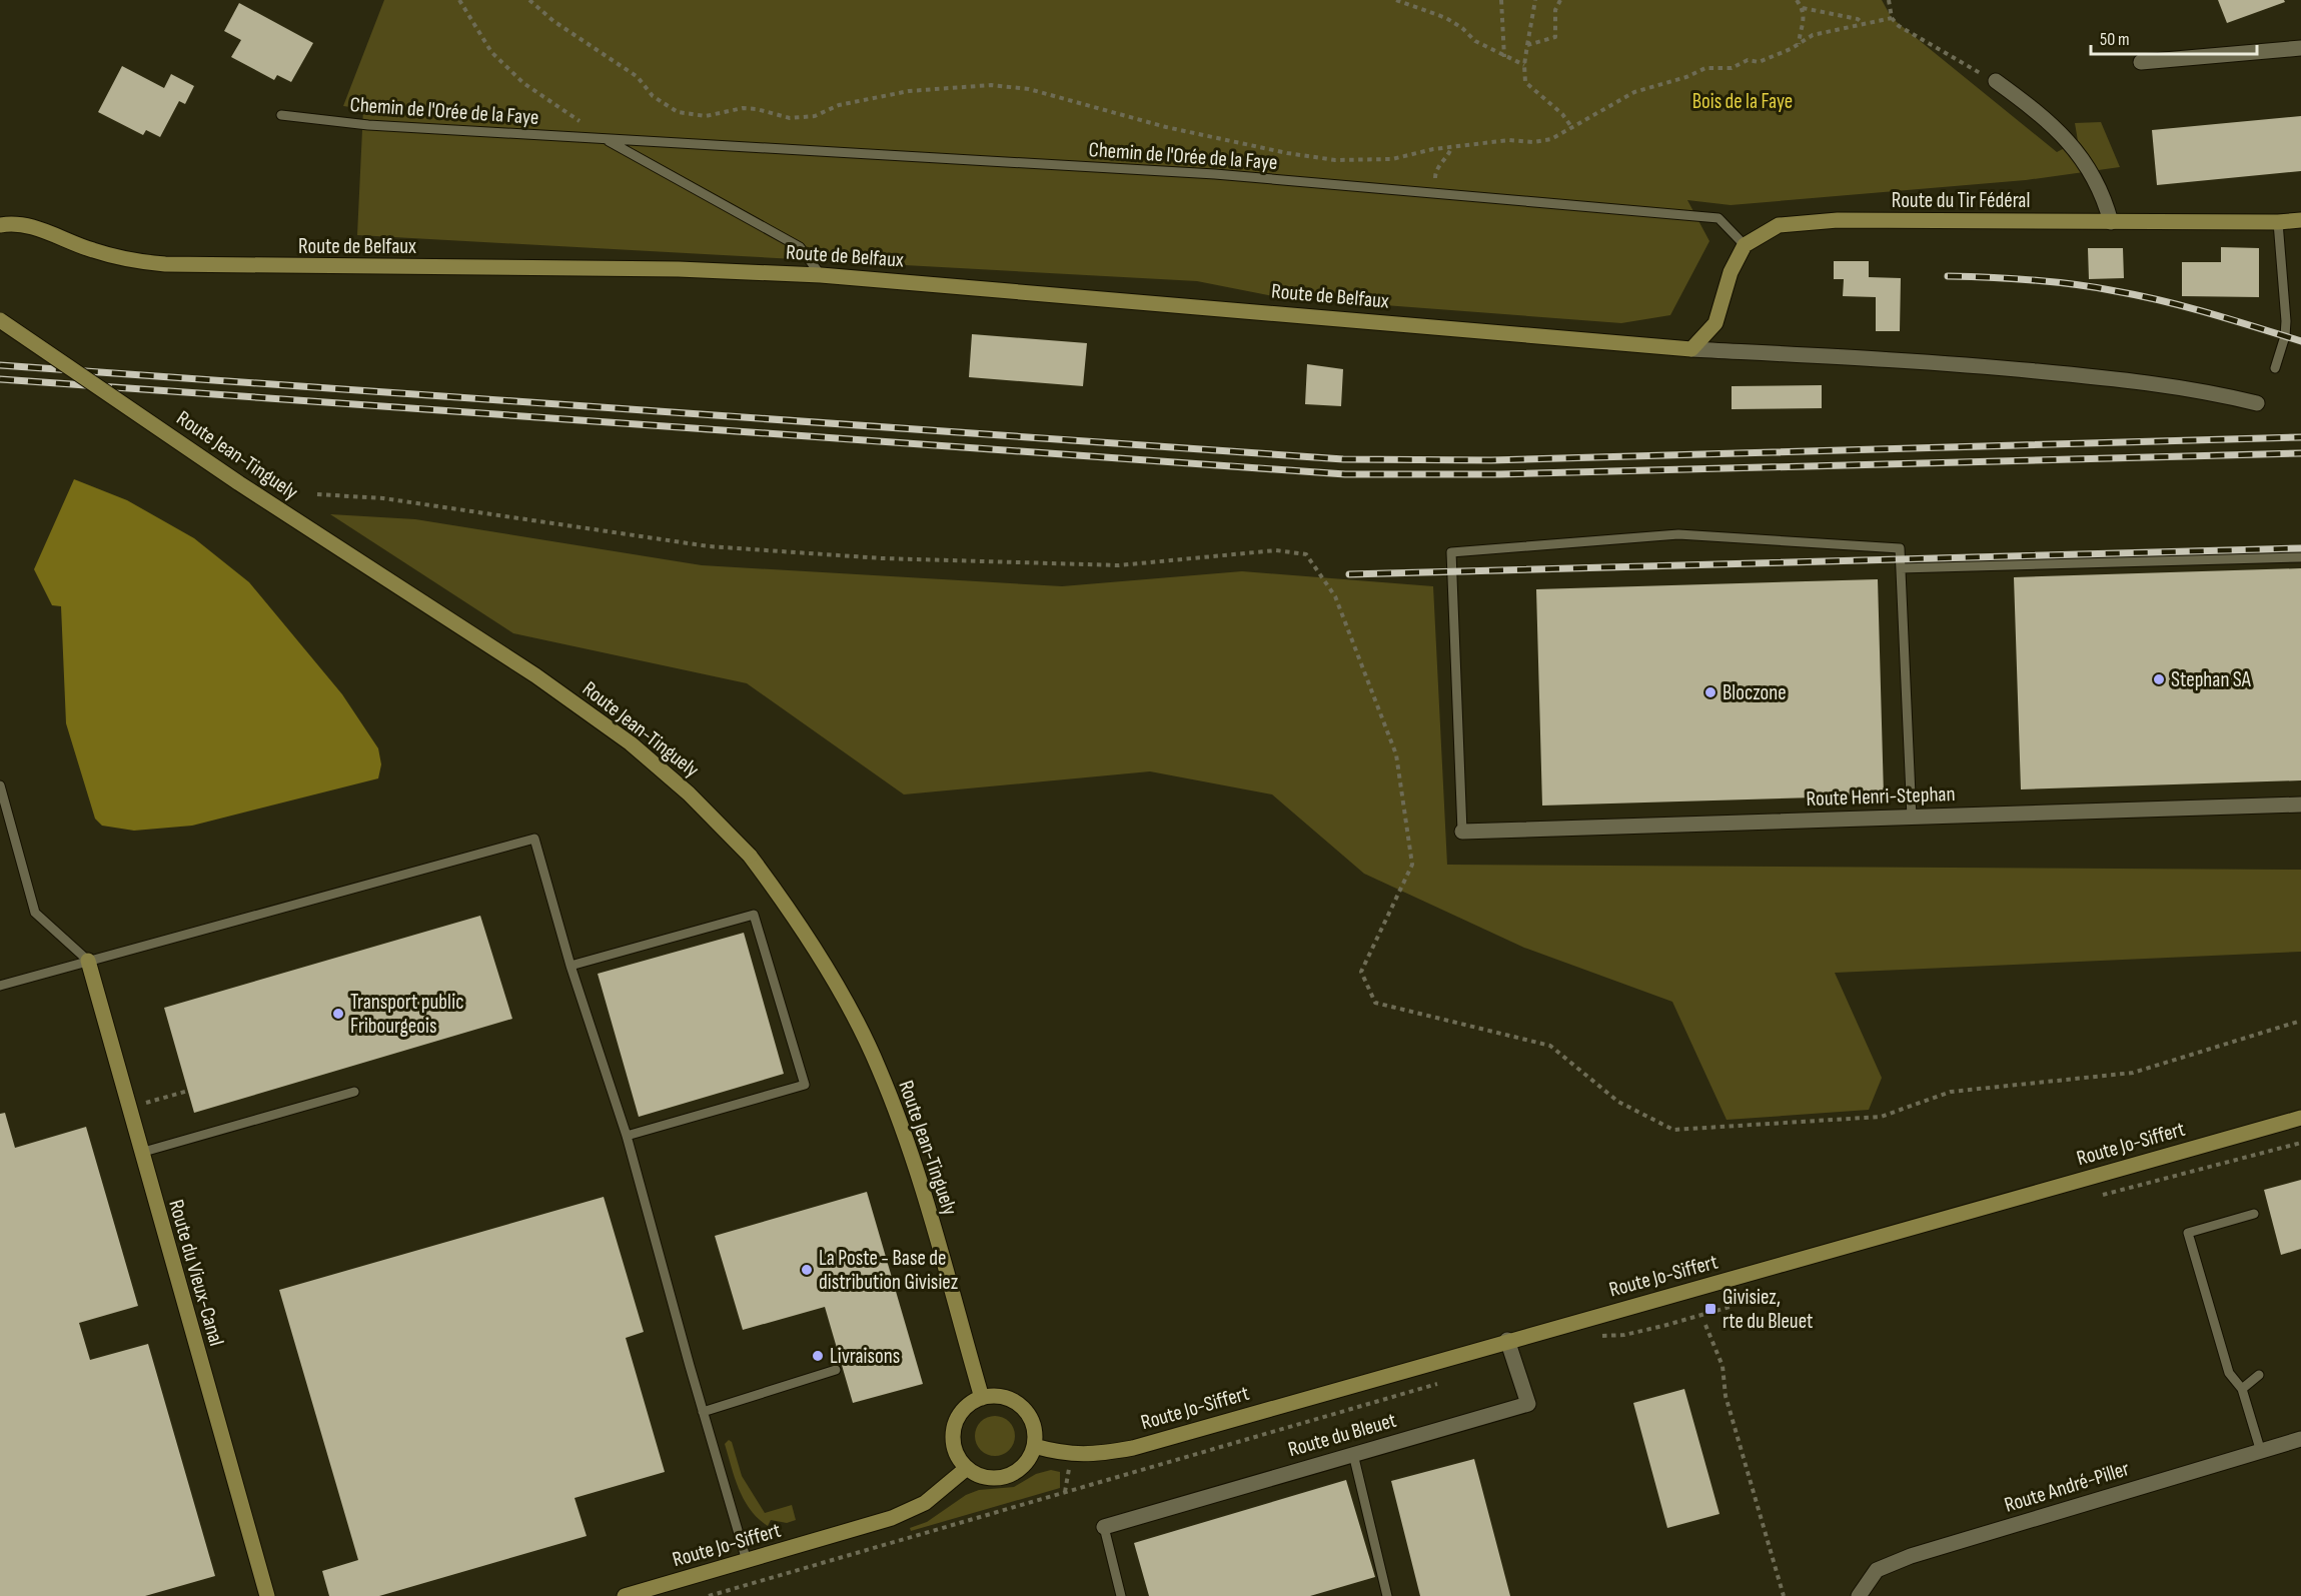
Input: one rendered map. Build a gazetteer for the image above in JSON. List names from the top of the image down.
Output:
{
  "streets": {
    "street": [
      "Route du Tir Fédéral",
      "Route de Belfaux",
      "Route Jean-Tinguely",
      "Route Henri-Stephan",
      "Route Jo-Siffert",
      "Route du Vieux-Canal",
      "Route du Bleuet",
      "Route André-Piller"
    ],
    "lane": ["Chemin de l'Orée de la Faye"]
  },
  "crossings": [
    ["Chemin de l'Orée de la Faye", "Route du Tir Fédéral"],
    ["Chemin de l'Orée de la Faye", "Route de Belfaux"],
    ["Route Jean-Tinguely", "Route Jo-Siffert"],
    ["Route Jo-Siffert", "Route du Bleuet"]
  ],
  "parks": ["Bois de la Faye"],
  "places": {
    "other": [
      "Stephan SA",
      "Bloczone",
      "Transport public Fribourgeois",
      "La Poste - Base de distribution Givisiez",
      "Livraisons"
    ],
    "transit": ["Givisiez, rte du Bleuet"]
  },
  "scale_bar": "50 m"
}
